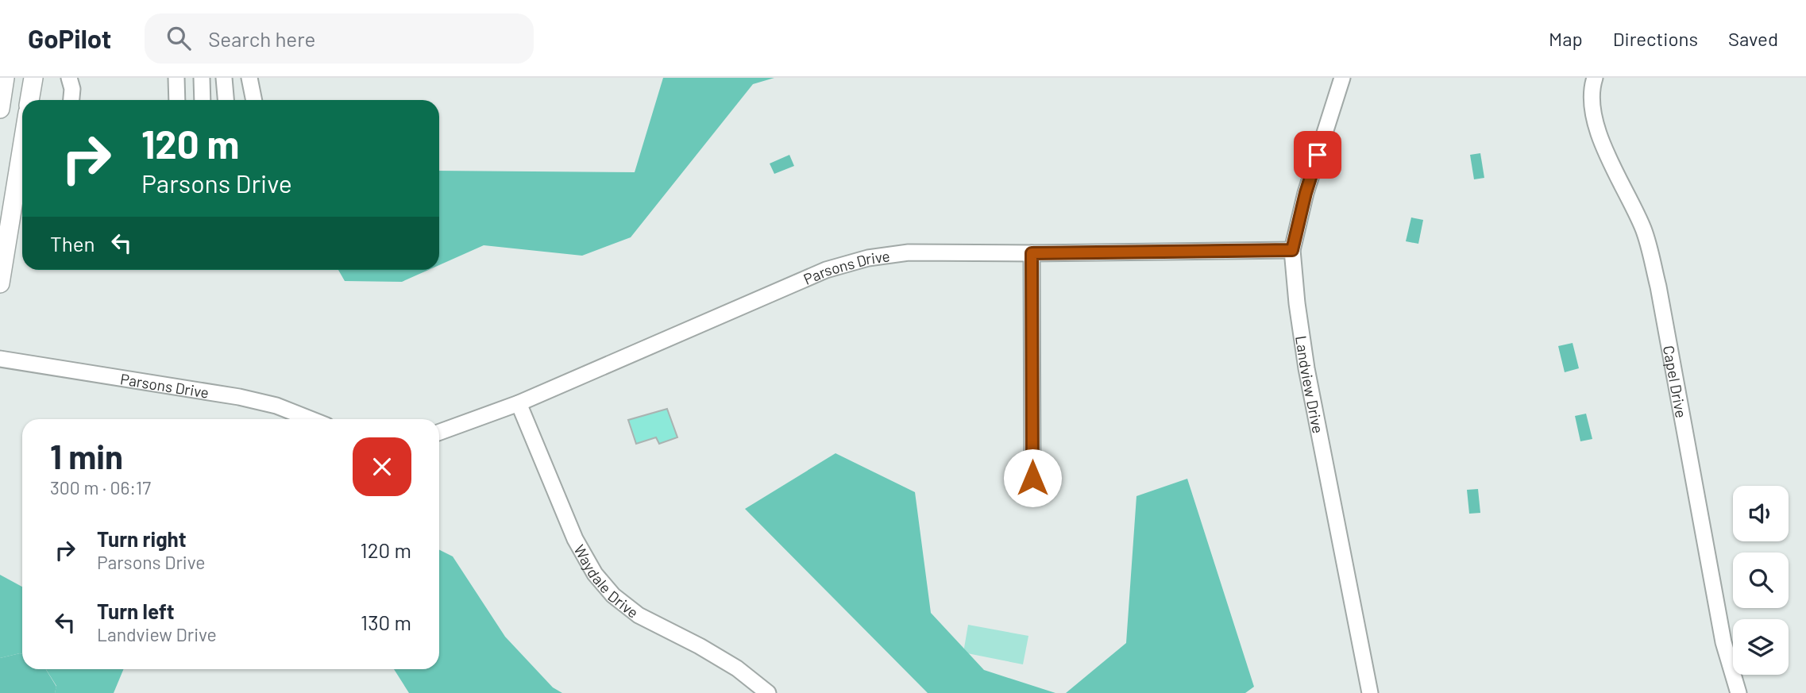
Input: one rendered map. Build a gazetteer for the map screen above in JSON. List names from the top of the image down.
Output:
{
  "streets": {
    "street": [
      "Parsons Drive",
      "Capel Drive",
      "Landview Drive",
      "Waydale Drive"
    ]
  },
  "crossings": [
    ["Parsons Drive", "Landview Drive"],
    ["Parsons Drive", "Waydale Drive"]
  ],
  "page": {
    "header": "GoPilot",
    "search": "Search here",
    "nav": ["Map", "Directions", "Saved"],
    "turn": ["120 m", "Parsons Drive"],
    "then": "Then",
    "heading": ["1 min", "300 m · 06:17"],
    "list": [
      {
        "name": "Turn right",
        "note": "Parsons Drive",
        "value": "120 m"
      },
      {
        "name": "Turn left",
        "note": "Landview Drive",
        "value": "130 m"
      }
    ]
  }
}
